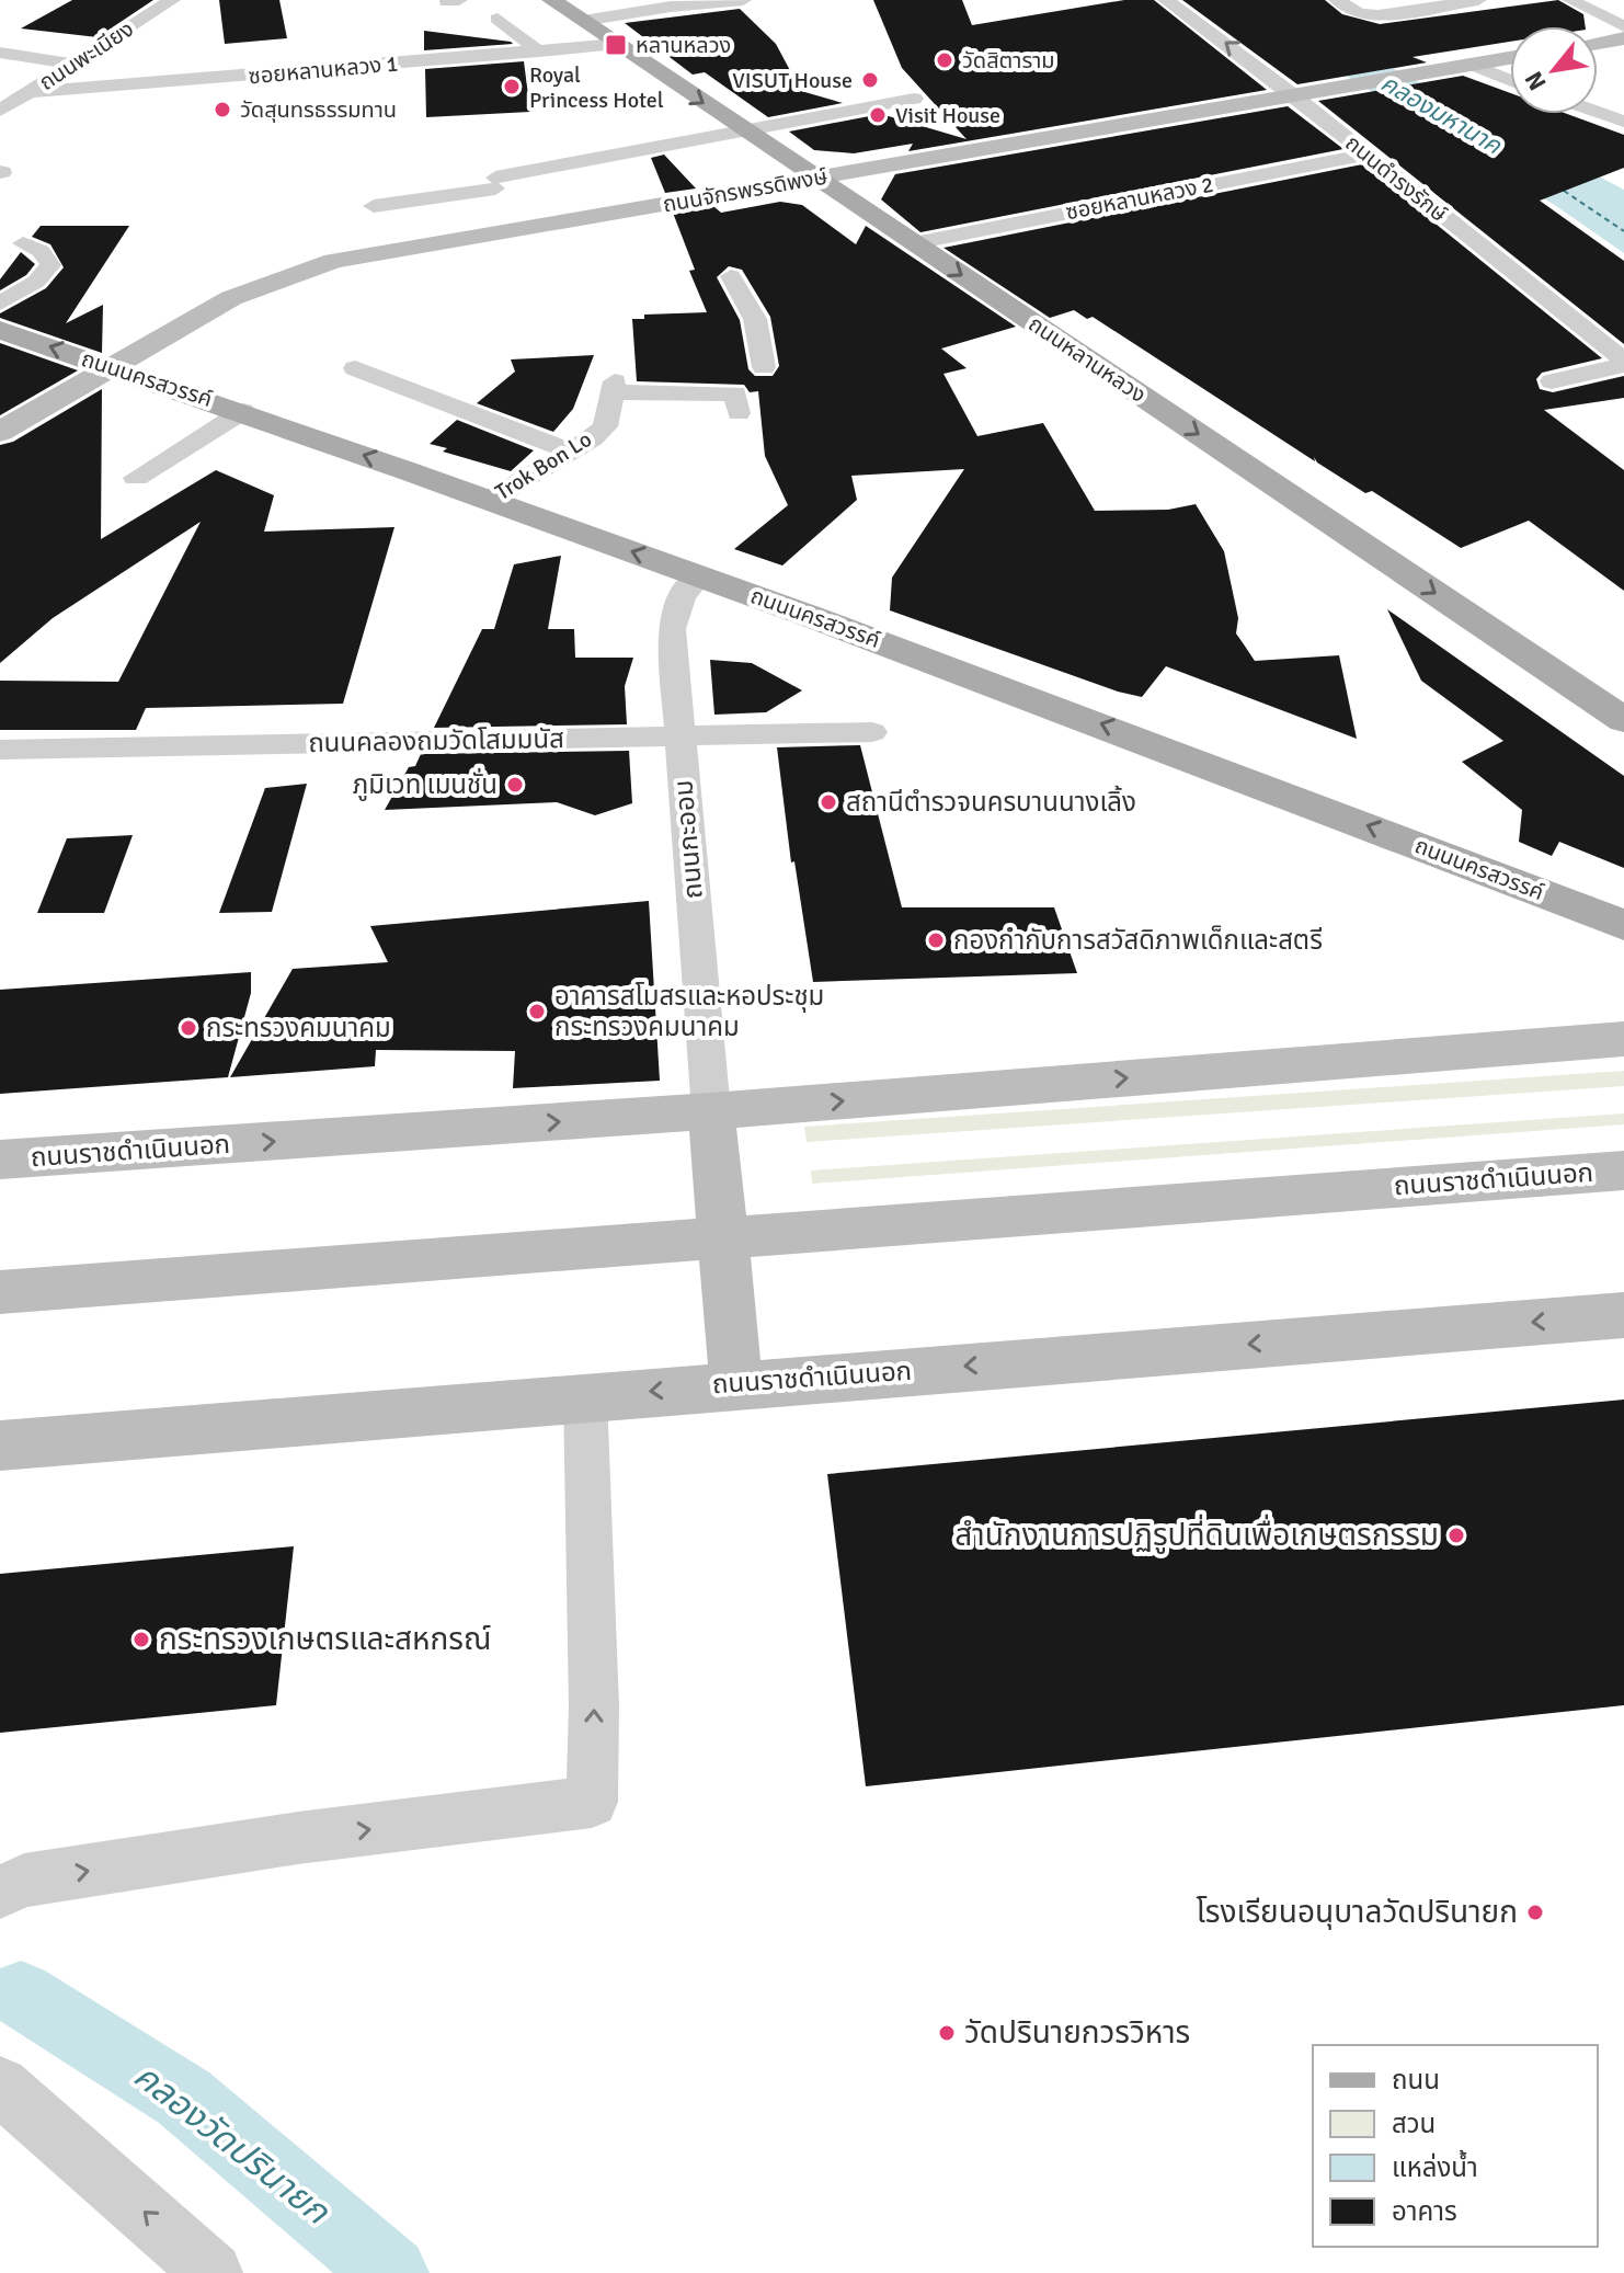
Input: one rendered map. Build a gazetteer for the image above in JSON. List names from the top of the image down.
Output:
{
  "streets": {
    "main road": [
      "ถนนจักรพรรดิพงษ์",
      "ถนนหลานหลวง",
      "ถนนนครสวรรค์",
      "ถนนราชดำเนินนอก"
    ],
    "street": [
      "ถนนพะเนียง",
      "ซอยหลานหลวง 1",
      "ถนนดำรงรักษ์",
      "ซอยหลานหลวง 2",
      "Trok Bon Lo",
      "ถนนคลองถมวัดโสมมนัส",
      "ถนนกะออม"
    ]
  },
  "crossings": [
    ["ถนนพะเนียง", "ซอยหลานหลวง 1"],
    ["ซอยหลานหลวง 1", "ถนนหลานหลวง"],
    ["ถนนดำรงรักษ์", "ถนนจักรพรรดิพงษ์"],
    ["ถนนดำรงรักษ์", "ซอยหลานหลวง 2"],
    ["ถนนจักรพรรดิพงษ์", "ถนนหลานหลวง"],
    ["ถนนจักรพรรดิพงษ์", "ถนนนครสวรรค์"],
    ["ซอยหลานหลวง 2", "ถนนหลานหลวง"],
    ["ถนนนครสวรรค์", "Trok Bon Lo"],
    ["ถนนนครสวรรค์", "ถนนกะออม"],
    ["ถนนคลองถมวัดโสมมนัส", "ถนนกะออม"],
    ["ถนนกะออม", "ถนนราชดำเนินนอก"]
  ],
  "one_way": ["ถนนหลานหลวง", "ถนนนครสวรรค์"],
  "water": ["คลองมหานาค", "คลองวัดปรินายก"],
  "places": {
    "transit": ["หลานหลวง"],
    "other": [
      "วัดสิตาราม",
      "VISUT House",
      "Royal Princess Hotel",
      "วัดสุนทรธรรมทาน",
      "Visit House",
      "ภูมิเวท เมนชั่น",
      "สถานีตำรวจนครบานนางเลิ้ง",
      "กองกำกับการสวัสดิภาพเด็กและสตรี",
      "อาคารสโมสรและหอประชุม กระทรวงคมนาคม",
      "กระทรวงคมนาคม",
      "สำนักงานการปฏิรูปที่ดินเพื่อเกษตรกรรม",
      "กระทรวงเกษตรและสหกรณ์",
      "โรงเรียนอนุบาลวัดปรินายก",
      "วัดปรินายกวรวิหาร"
    ]
  },
  "legend": [
    "ถนน",
    "สวน",
    "แหล่งน้ำ",
    "อาคาร"
  ],
  "north": "bottom left"
}
